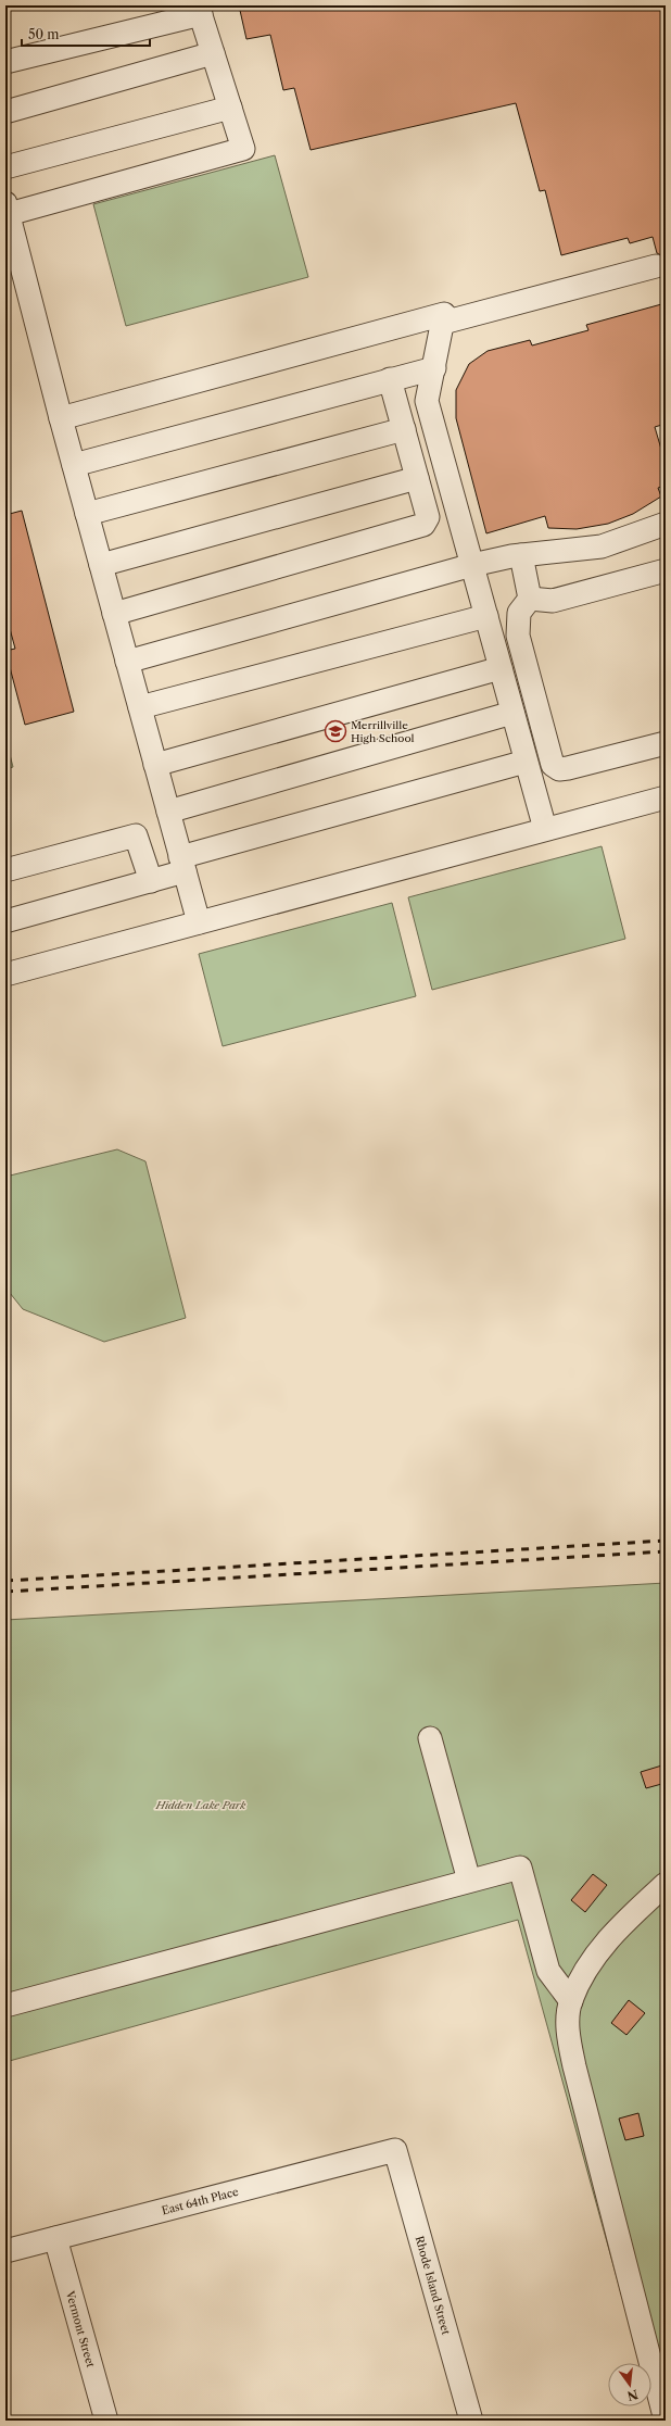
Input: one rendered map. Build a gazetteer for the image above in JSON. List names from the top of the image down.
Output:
{
  "streets": {
    "street": ["East 64th Place", "Rhode Island Street", "Vermont Street"]
  },
  "crossings": [
    ["East 64th Place", "Rhode Island Street"],
    ["East 64th Place", "Vermont Street"]
  ],
  "parks": ["Hidden Lake Park"],
  "places": {
    "school or university": ["Merrillville High School"]
  },
  "scale_bar": "50 m",
  "north": "bottom"
}
